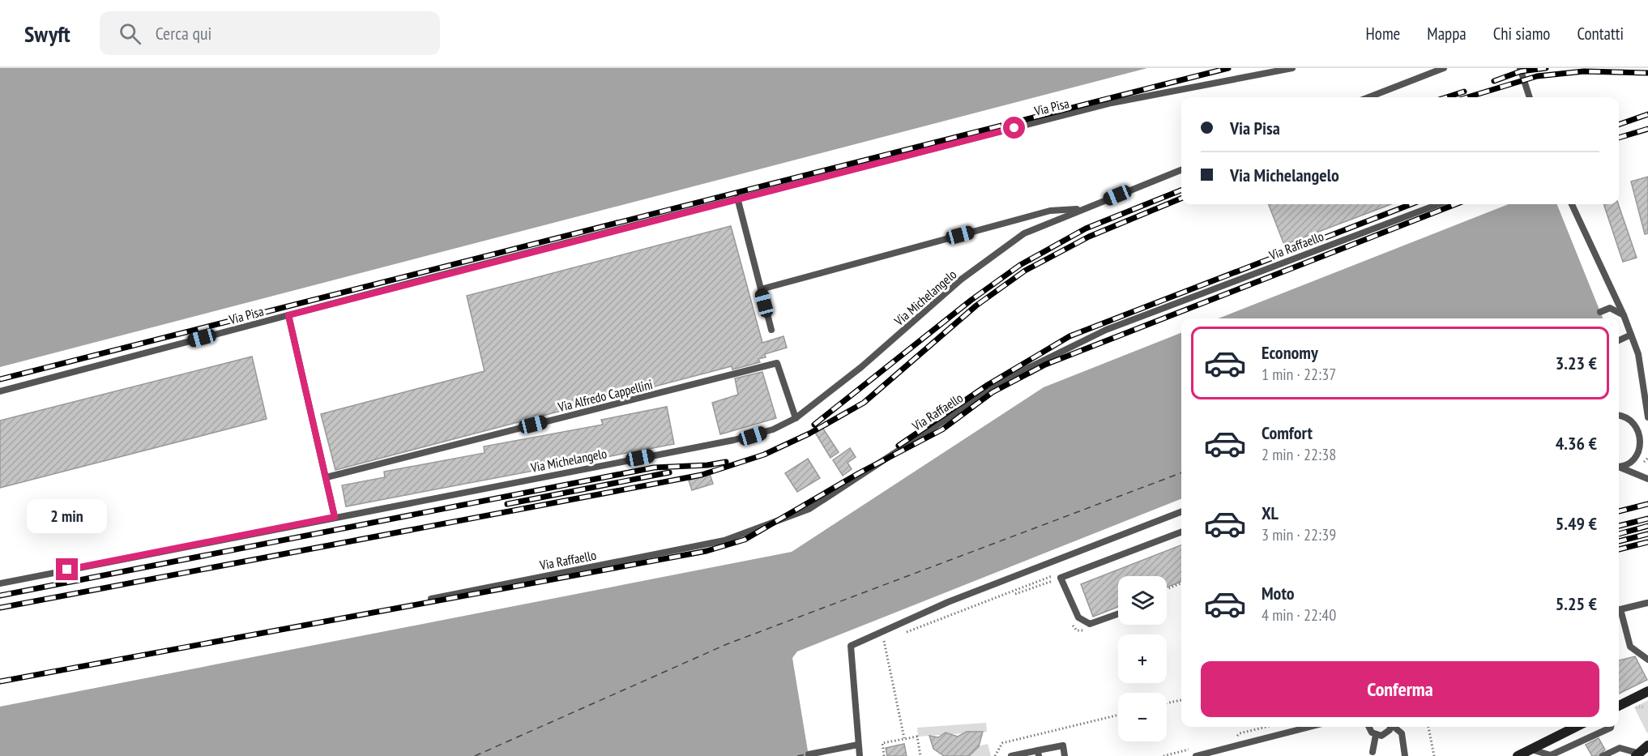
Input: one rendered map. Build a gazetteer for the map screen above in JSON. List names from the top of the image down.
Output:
{
  "streets": {
    "lane": [
      "Via Pisa",
      "Via Raffaello",
      "Via Michelangelo",
      "Via Alfredo Cappellini"
    ]
  },
  "crossings": [
    ["Via Michelangelo", "Via Alfredo Cappellini"]
  ],
  "page": {
    "header": "Swyft",
    "search": "Cerca qui",
    "nav": [
      "Home",
      "Mappa",
      "Chi siamo",
      "Contatti"
    ],
    "banner": ["Via Pisa", "Via Michelangelo"],
    "list": [
      {
        "name": "Economy",
        "note": "1 min · 22:37",
        "value": "3.23 €"
      },
      {
        "name": "Comfort",
        "note": "2 min · 22:38",
        "value": "4.36 €"
      },
      {
        "name": "XL",
        "note": "3 min · 22:39",
        "value": "5.49 €"
      },
      {
        "name": "Moto",
        "note": "4 min · 22:40",
        "value": "5.25 €"
      }
    ],
    "bubble": "2 min",
    "map_buttons": ["+", "−"],
    "buttons": "Conferma"
  }
}
